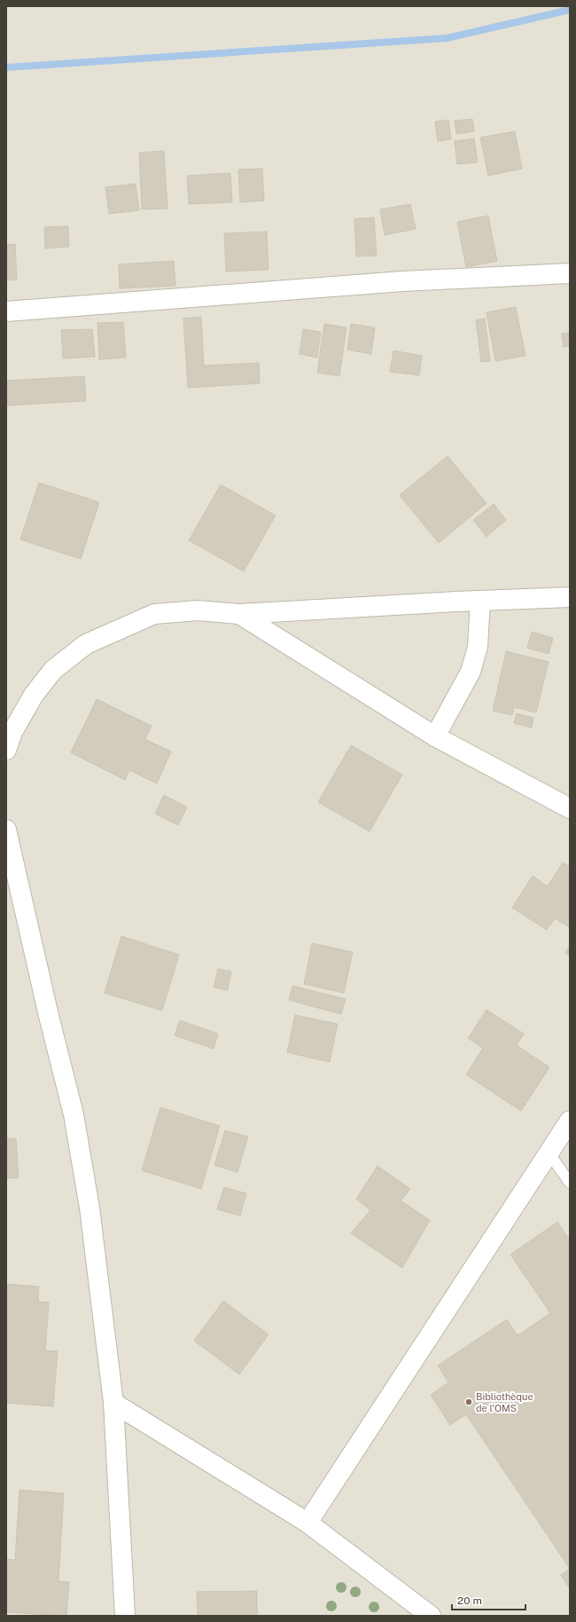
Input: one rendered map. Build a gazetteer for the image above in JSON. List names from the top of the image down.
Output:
{
  "places": ["Bibliothèque de l'OMS"],
  "scale_bar": "20 m"
}
